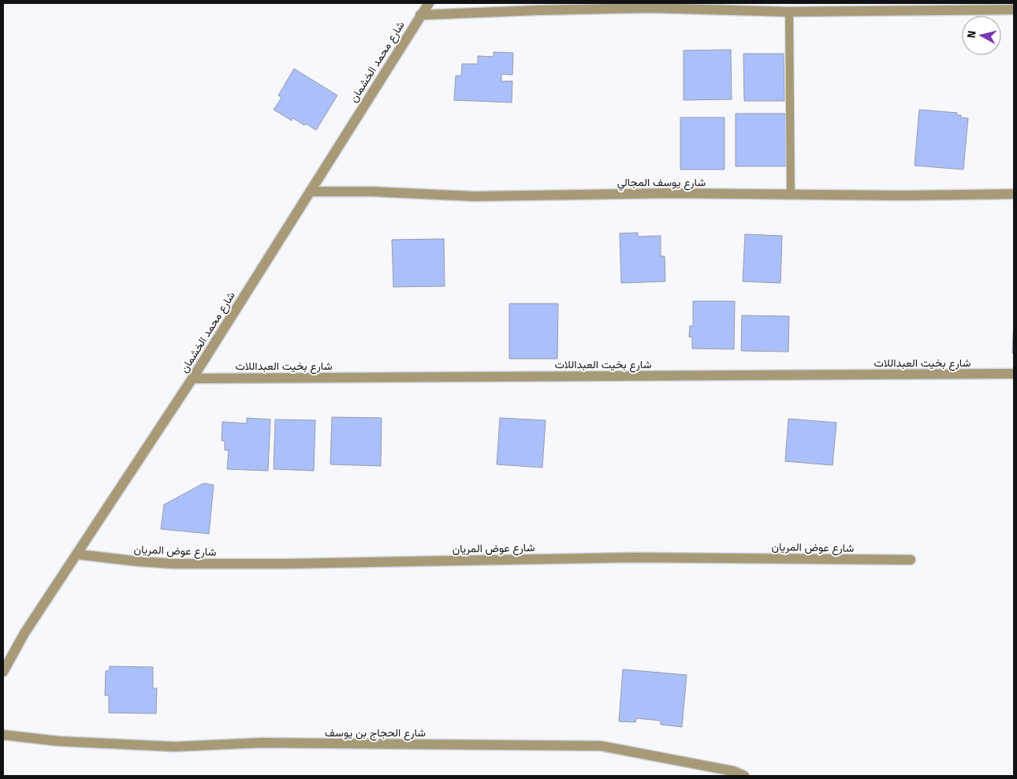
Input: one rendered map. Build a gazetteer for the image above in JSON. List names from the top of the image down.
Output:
{
  "streets": {
    "street": [
      "شارع محمد الخشمان",
      "شارع يوسف المجالي",
      "شارع بخيت العبداللات",
      "شارع عوض المريان",
      "شارع الحجاج بن يوسف"
    ]
  },
  "crossings": [
    ["شارع محمد الخشمان", "شارع يوسف المجالي"],
    ["شارع محمد الخشمان", "شارع بخيت العبداللات"],
    ["شارع محمد الخشمان", "شارع عوض المريان"]
  ],
  "north": "left"
}
